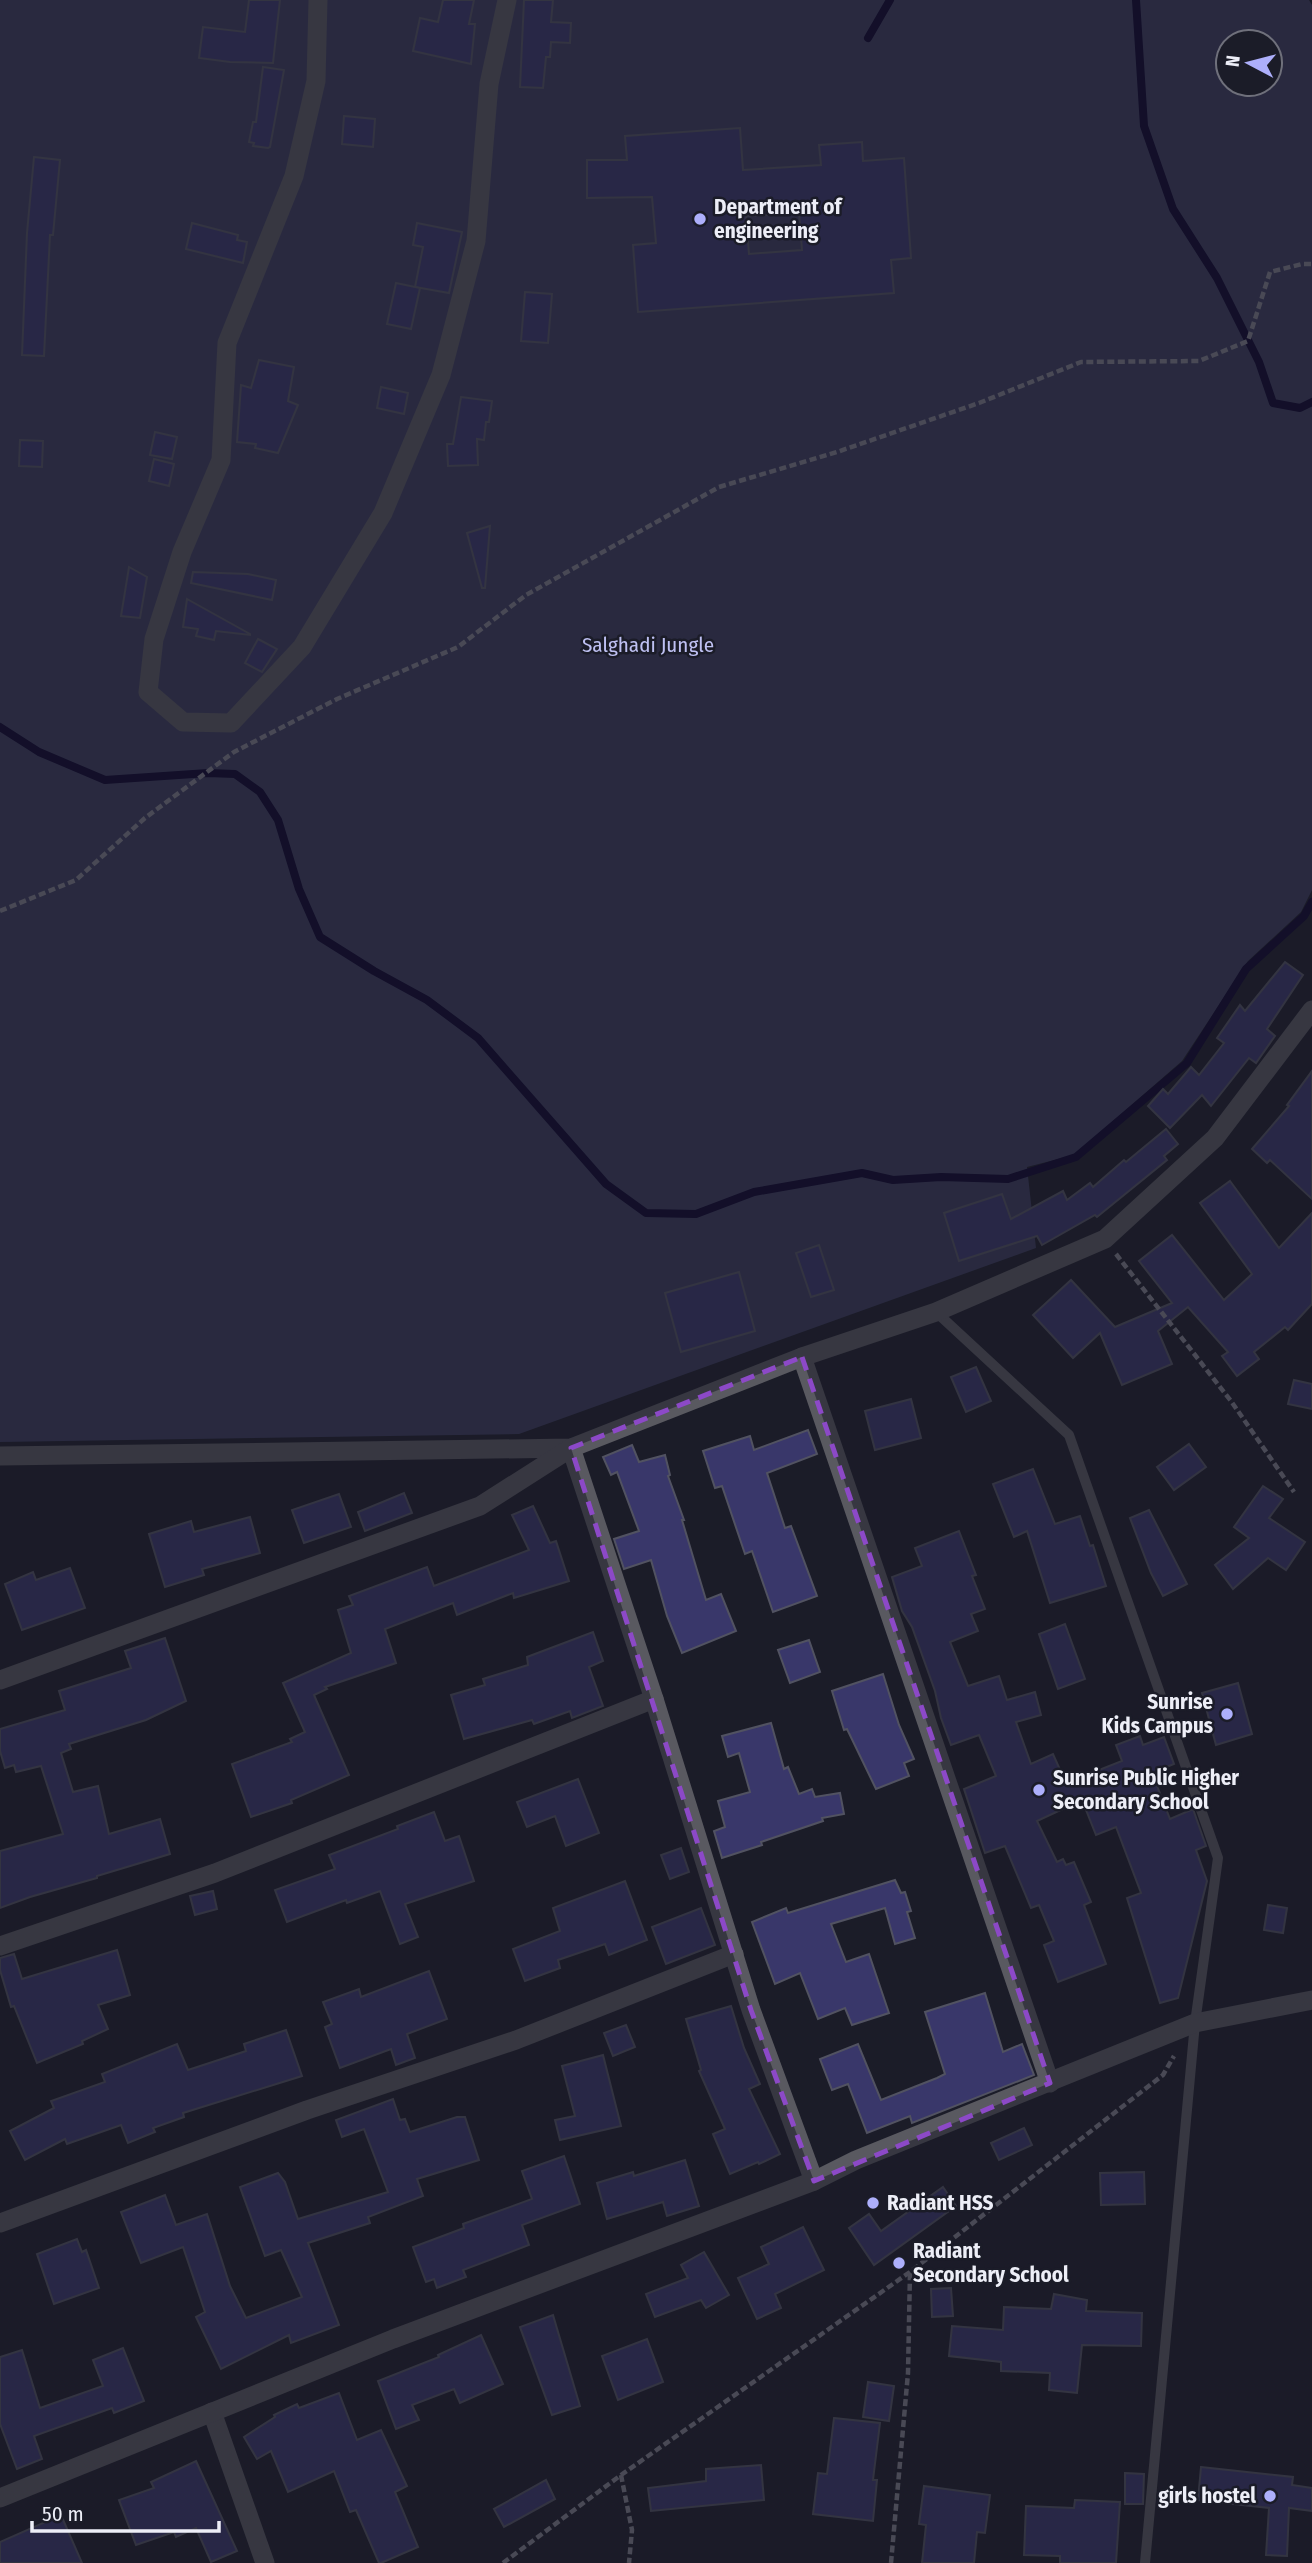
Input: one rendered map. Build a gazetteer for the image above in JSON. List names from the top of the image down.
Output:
{
  "parks": ["Salghadi Jungle"],
  "places": [
    "Department of engineering",
    "Sunrise Kids Campus",
    "Sunrise Public Higher Secondary School",
    "Radiant HSS",
    "Radiant Secondary School",
    "girls hostel"
  ],
  "scale_bar": "50 m",
  "north": "left"
}
